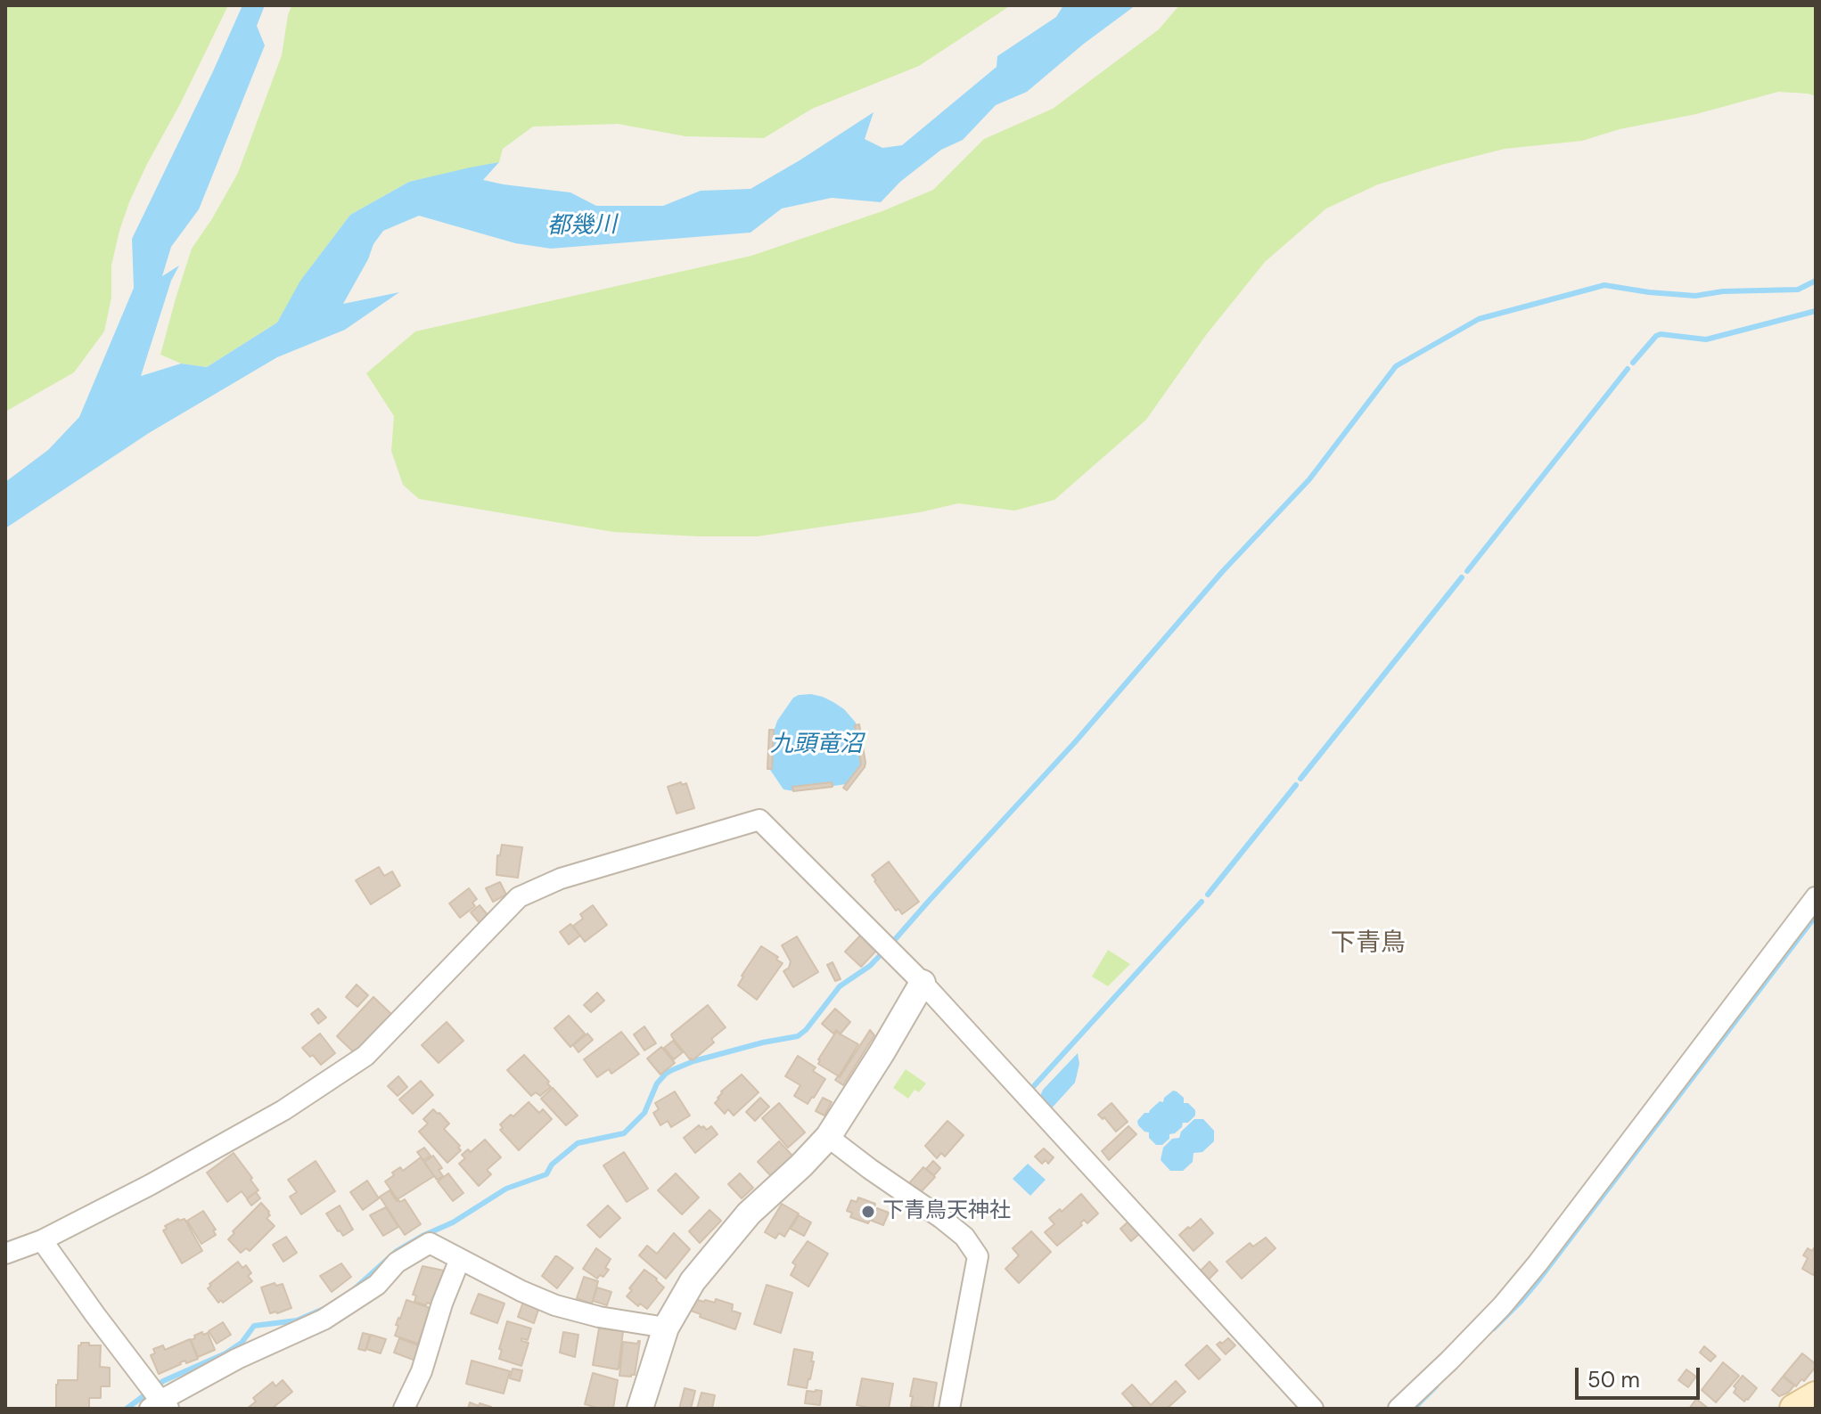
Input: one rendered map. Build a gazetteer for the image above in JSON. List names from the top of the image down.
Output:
{
  "districts": ["下青鳥"],
  "water": ["都幾川", "九頭竜沼"],
  "places": ["下青鳥天神社"],
  "scale_bar": "50 m"
}
